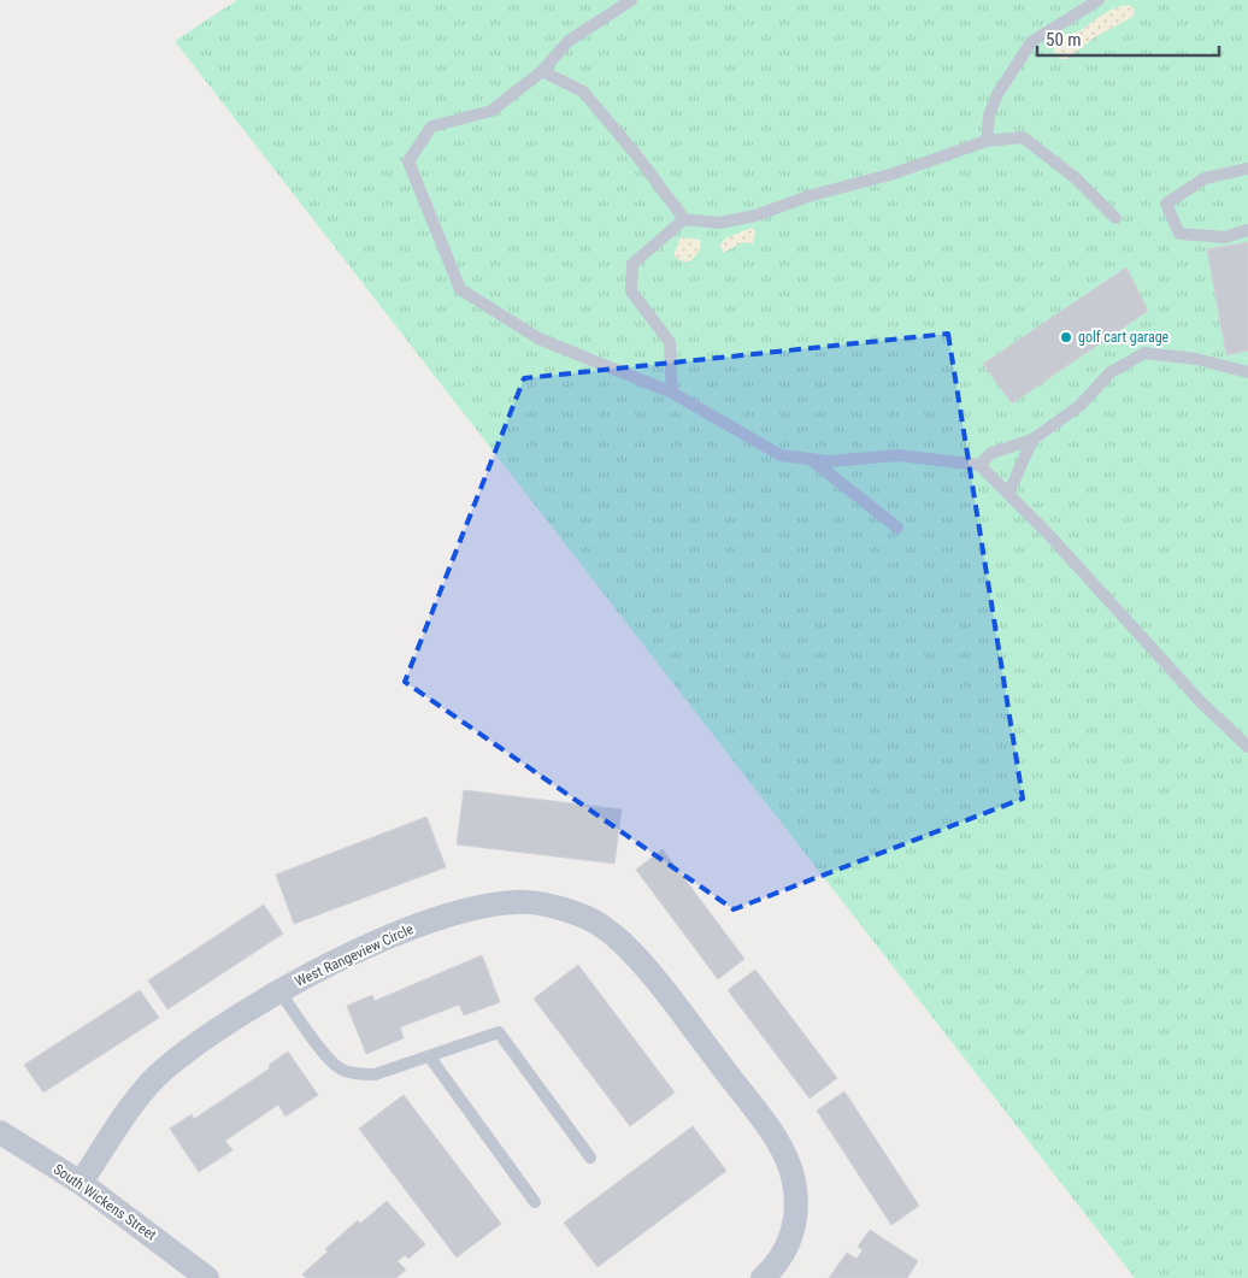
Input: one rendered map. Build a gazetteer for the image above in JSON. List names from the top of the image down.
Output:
{
  "streets": {
    "street": ["West Rangeview Circle", "South Wickens Street"]
  },
  "crossings": [
    ["West Rangeview Circle", "South Wickens Street"]
  ],
  "places": ["golf cart garage"],
  "scale_bar": "50 m"
}
